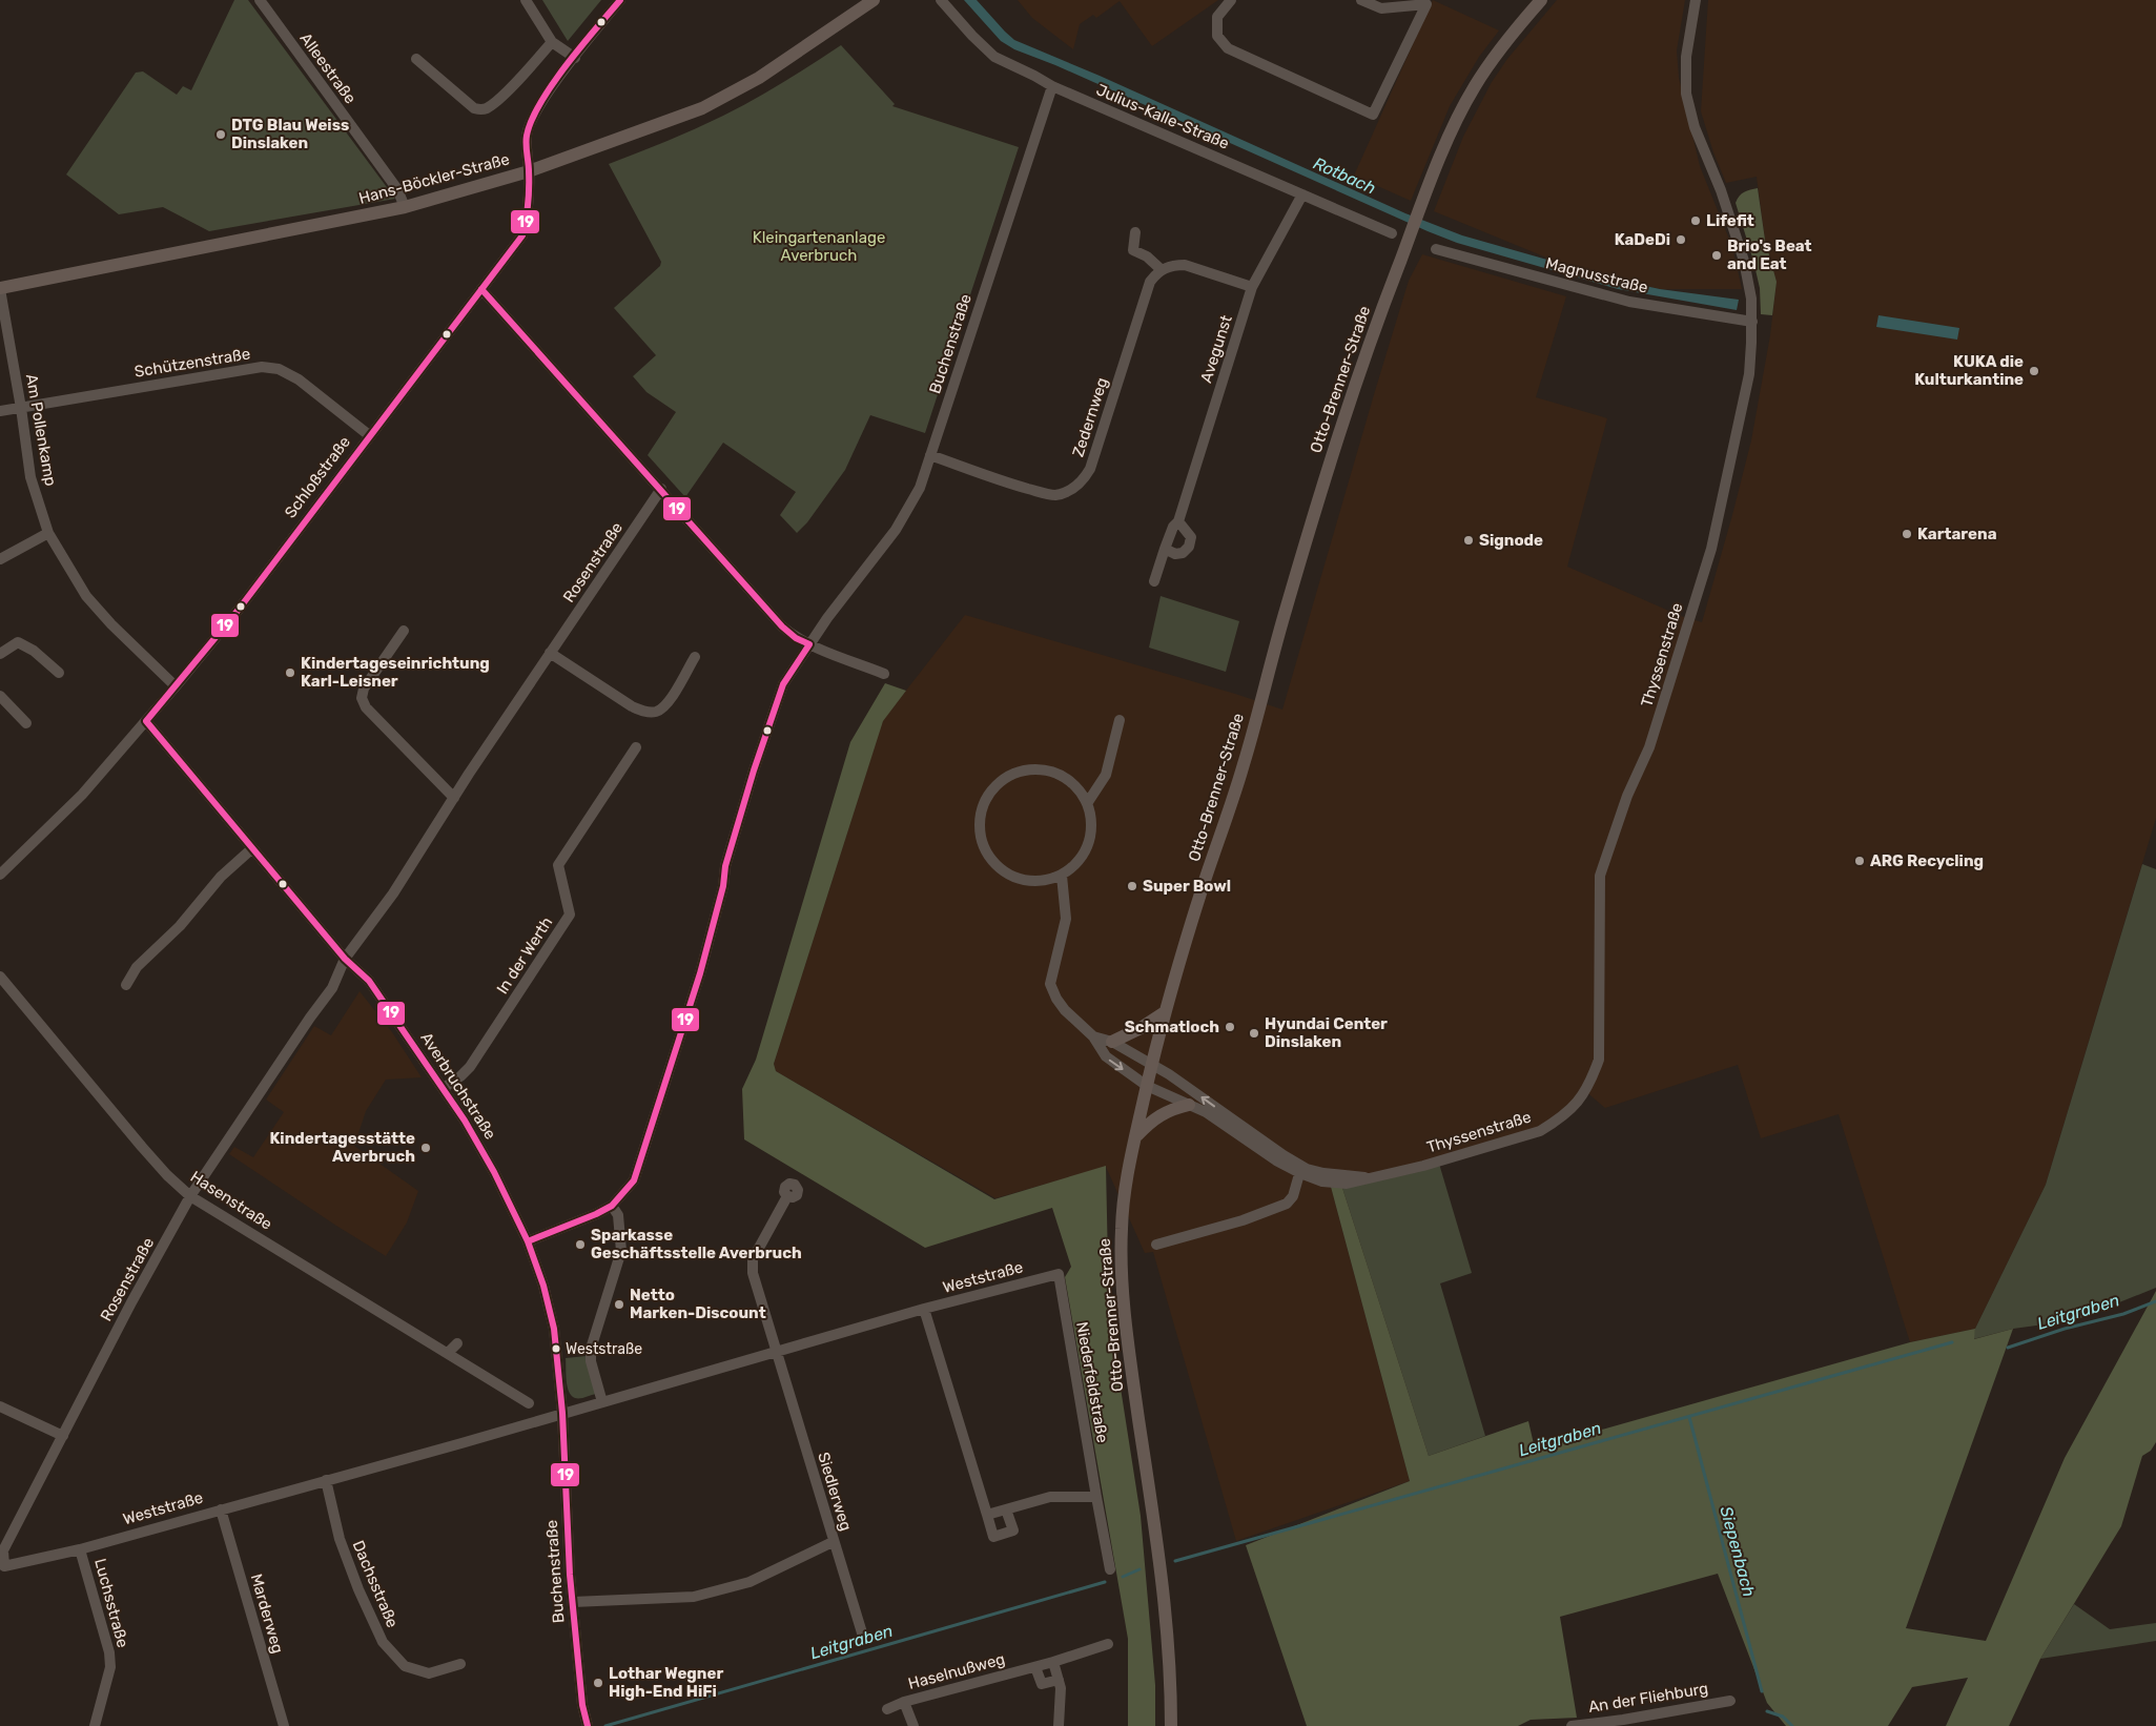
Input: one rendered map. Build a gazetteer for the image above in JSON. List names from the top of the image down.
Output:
{
  "streets": {
    "main road": ["Hans-Böckler-Straße", "Otto-Brenner-Straße"],
    "street": [
      "Alleestraße",
      "Julius-Kalle-Straße",
      "Magnusstraße",
      "Buchenstraße",
      "Avegunst",
      "Schützenstraße",
      "Zedernweg",
      "Am Pollenkamp",
      "Schloßstraße",
      "Rosenstraße",
      "Thyssenstraße",
      "In der Werth",
      "Averbruchstraße",
      "Hasenstraße",
      "Weststraße",
      "Niederfeldstraße",
      "Siedlerweg",
      "Dachsstraße",
      "Luchsstraße",
      "Marderweg",
      "Haselnußweg",
      "An der Fliehburg"
    ]
  },
  "crossings": [
    ["Alleestraße", "Hans-Böckler-Straße"],
    ["Julius-Kalle-Straße", "Buchenstraße"],
    ["Julius-Kalle-Straße", "Avegunst"],
    ["Hans-Böckler-Straße", "Am Pollenkamp"],
    ["Hans-Böckler-Straße", "Schloßstraße"],
    ["Magnusstraße", "Thyssenstraße"],
    ["Buchenstraße", "Zedernweg"],
    ["Buchenstraße", "Averbruchstraße"],
    ["Buchenstraße", "Weststraße"],
    ["Schützenstraße", "Am Pollenkamp"],
    ["Schützenstraße", "Schloßstraße"],
    ["Otto-Brenner-Straße", "Thyssenstraße"],
    ["Am Pollenkamp", "Schloßstraße"],
    ["Schloßstraße", "Averbruchstraße"],
    ["Rosenstraße", "Averbruchstraße"],
    ["Rosenstraße", "Hasenstraße"],
    ["Rosenstraße", "Weststraße"],
    ["In der Werth", "Averbruchstraße"],
    ["Averbruchstraße", "Weststraße"],
    ["Weststraße", "Niederfeldstraße"],
    ["Weststraße", "Siedlerweg"],
    ["Weststraße", "Dachsstraße"],
    ["Weststraße", "Luchsstraße"],
    ["Weststraße", "Marderweg"]
  ],
  "water": ["Rotbach", "Leitgraben", "Siepenbach"],
  "parks": ["Kleingartenanlage Averbruch"],
  "places": [
    "DTG Blau Weiss Dinslaken",
    "Lifefit",
    "KaDeDi",
    "Brio's Beat and Eat",
    "KUKA die Kulturkantine",
    "Kartarena",
    "Signode",
    "Kindertageseinrichtung Karl-Leisner",
    "ARG Recycling",
    "Super Bowl",
    "Schmatloch",
    "Hyundai Center Dinslaken",
    "Kindertagesstätte Averbruch",
    "Sparkasse Geschäftsstelle Averbruch",
    "Netto Marken-Discount",
    "Weststraße",
    "Lothar Wegner High-End HiFi"
  ],
  "lines": ["transit line 19"]
}
